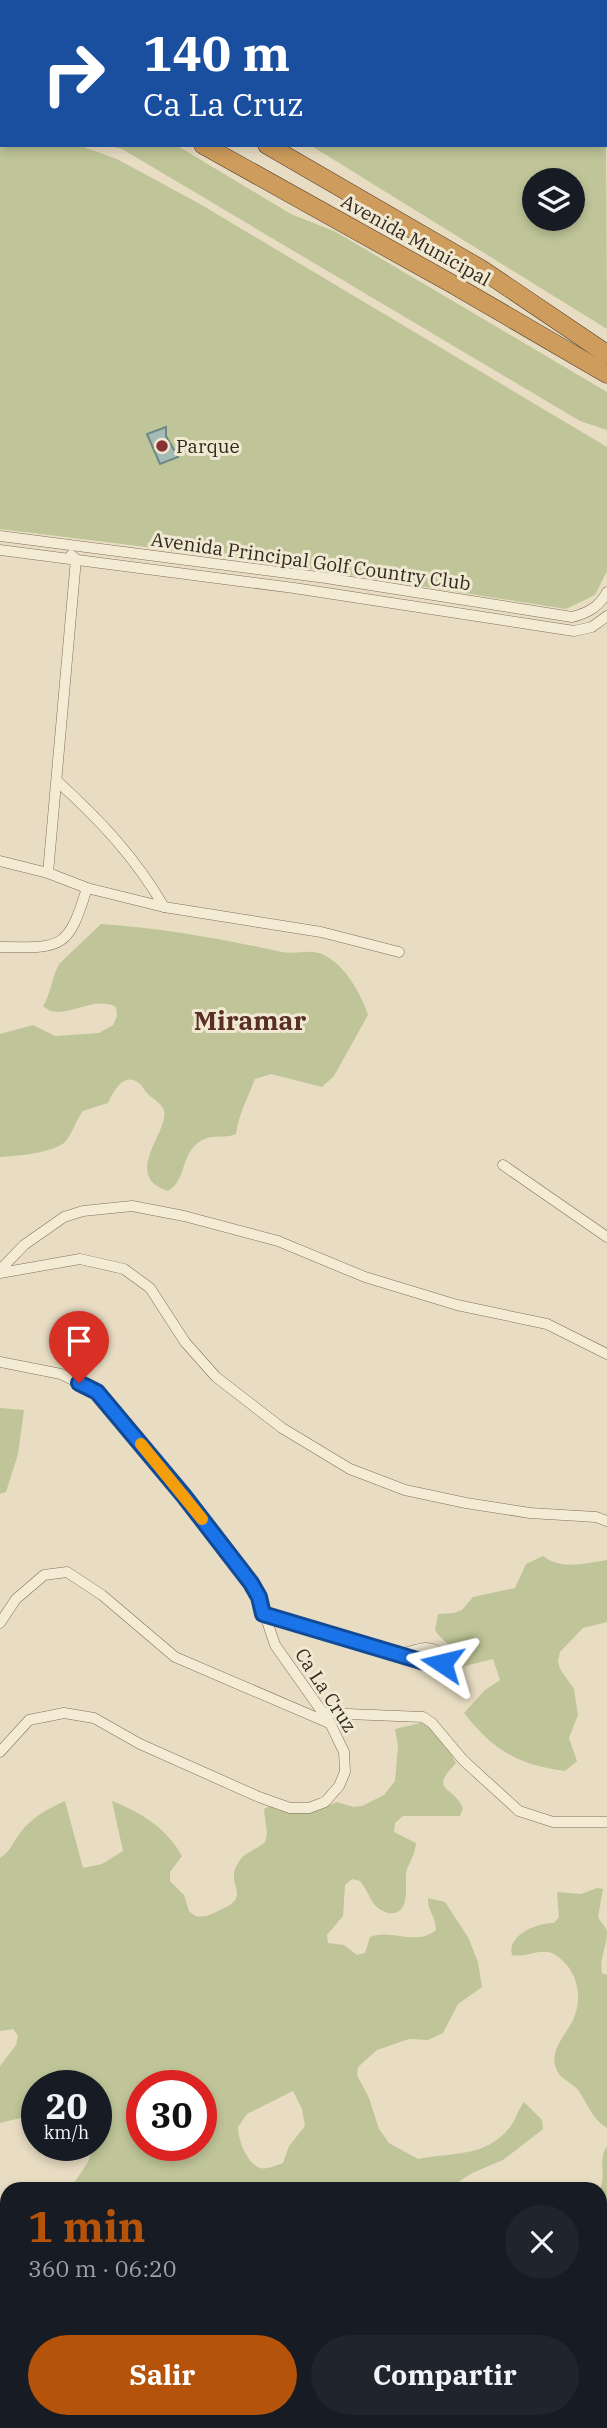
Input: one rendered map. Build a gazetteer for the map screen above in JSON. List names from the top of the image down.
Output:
{
  "streets": {
    "highway": ["Avenida Municipal"],
    "street": ["Avenida Principal Golf Country Club", "Ca La Cruz"]
  },
  "districts": ["Miramar"],
  "places": ["Parque"],
  "page": {
    "turn": ["140 m", "Ca La Cruz"],
    "speed": "20 km/h",
    "limit": "30",
    "heading": ["1 min", "360 m · 06:20"],
    "buttons": ["Salir", "Compartir"]
  }
}
